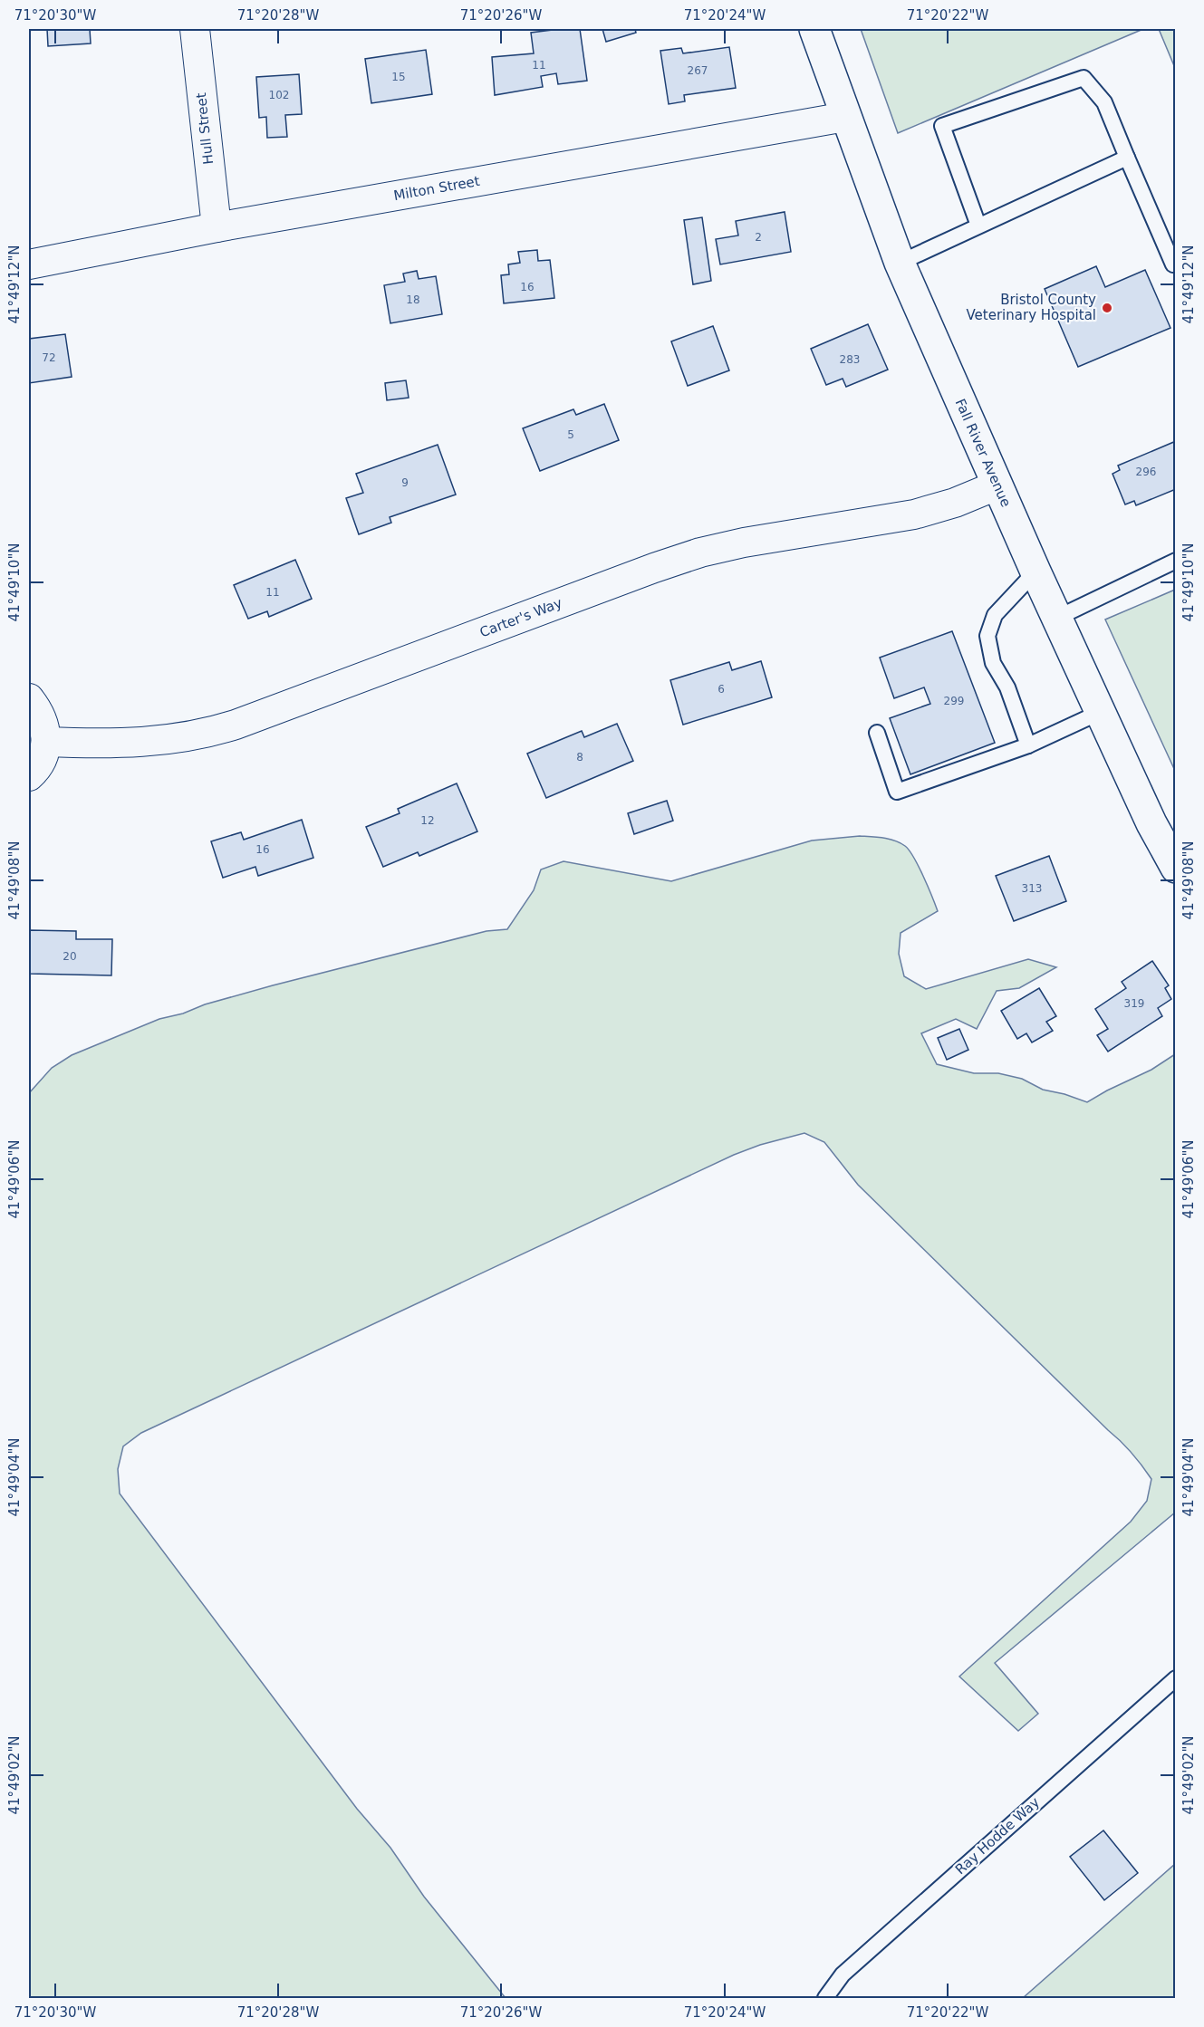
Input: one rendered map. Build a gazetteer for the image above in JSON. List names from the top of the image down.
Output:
{
  "streets": {
    "main road": ["Fall River Avenue"],
    "street": ["Hull Street", "Milton Street", "Carter's Way"],
    "lane": ["Ray Hodde Way"]
  },
  "crossings": [
    ["Hull Street", "Milton Street"],
    ["Milton Street", "Fall River Avenue"],
    ["Fall River Avenue", "Carter's Way"]
  ],
  "places": ["Bristol County Veterinary Hospital"],
  "house_numbers": [
    "11",
    "267",
    "15",
    "102",
    "2",
    "16",
    "18",
    "72",
    "283",
    "5",
    "296",
    "9",
    "11",
    "6",
    "299",
    "8",
    "12",
    "16",
    "313",
    "20",
    "319"
  ],
  "coordinates": [
    "71°20'30\"W",
    "71°20'28\"W",
    "71°20'26\"W",
    "71°20'24\"W",
    "71°20'22\"W",
    "41°49'12\"N",
    "41°49'10\"N",
    "41°49'08\"N",
    "41°49'06\"N",
    "41°49'04\"N",
    "41°49'02\"N"
  ]
}
